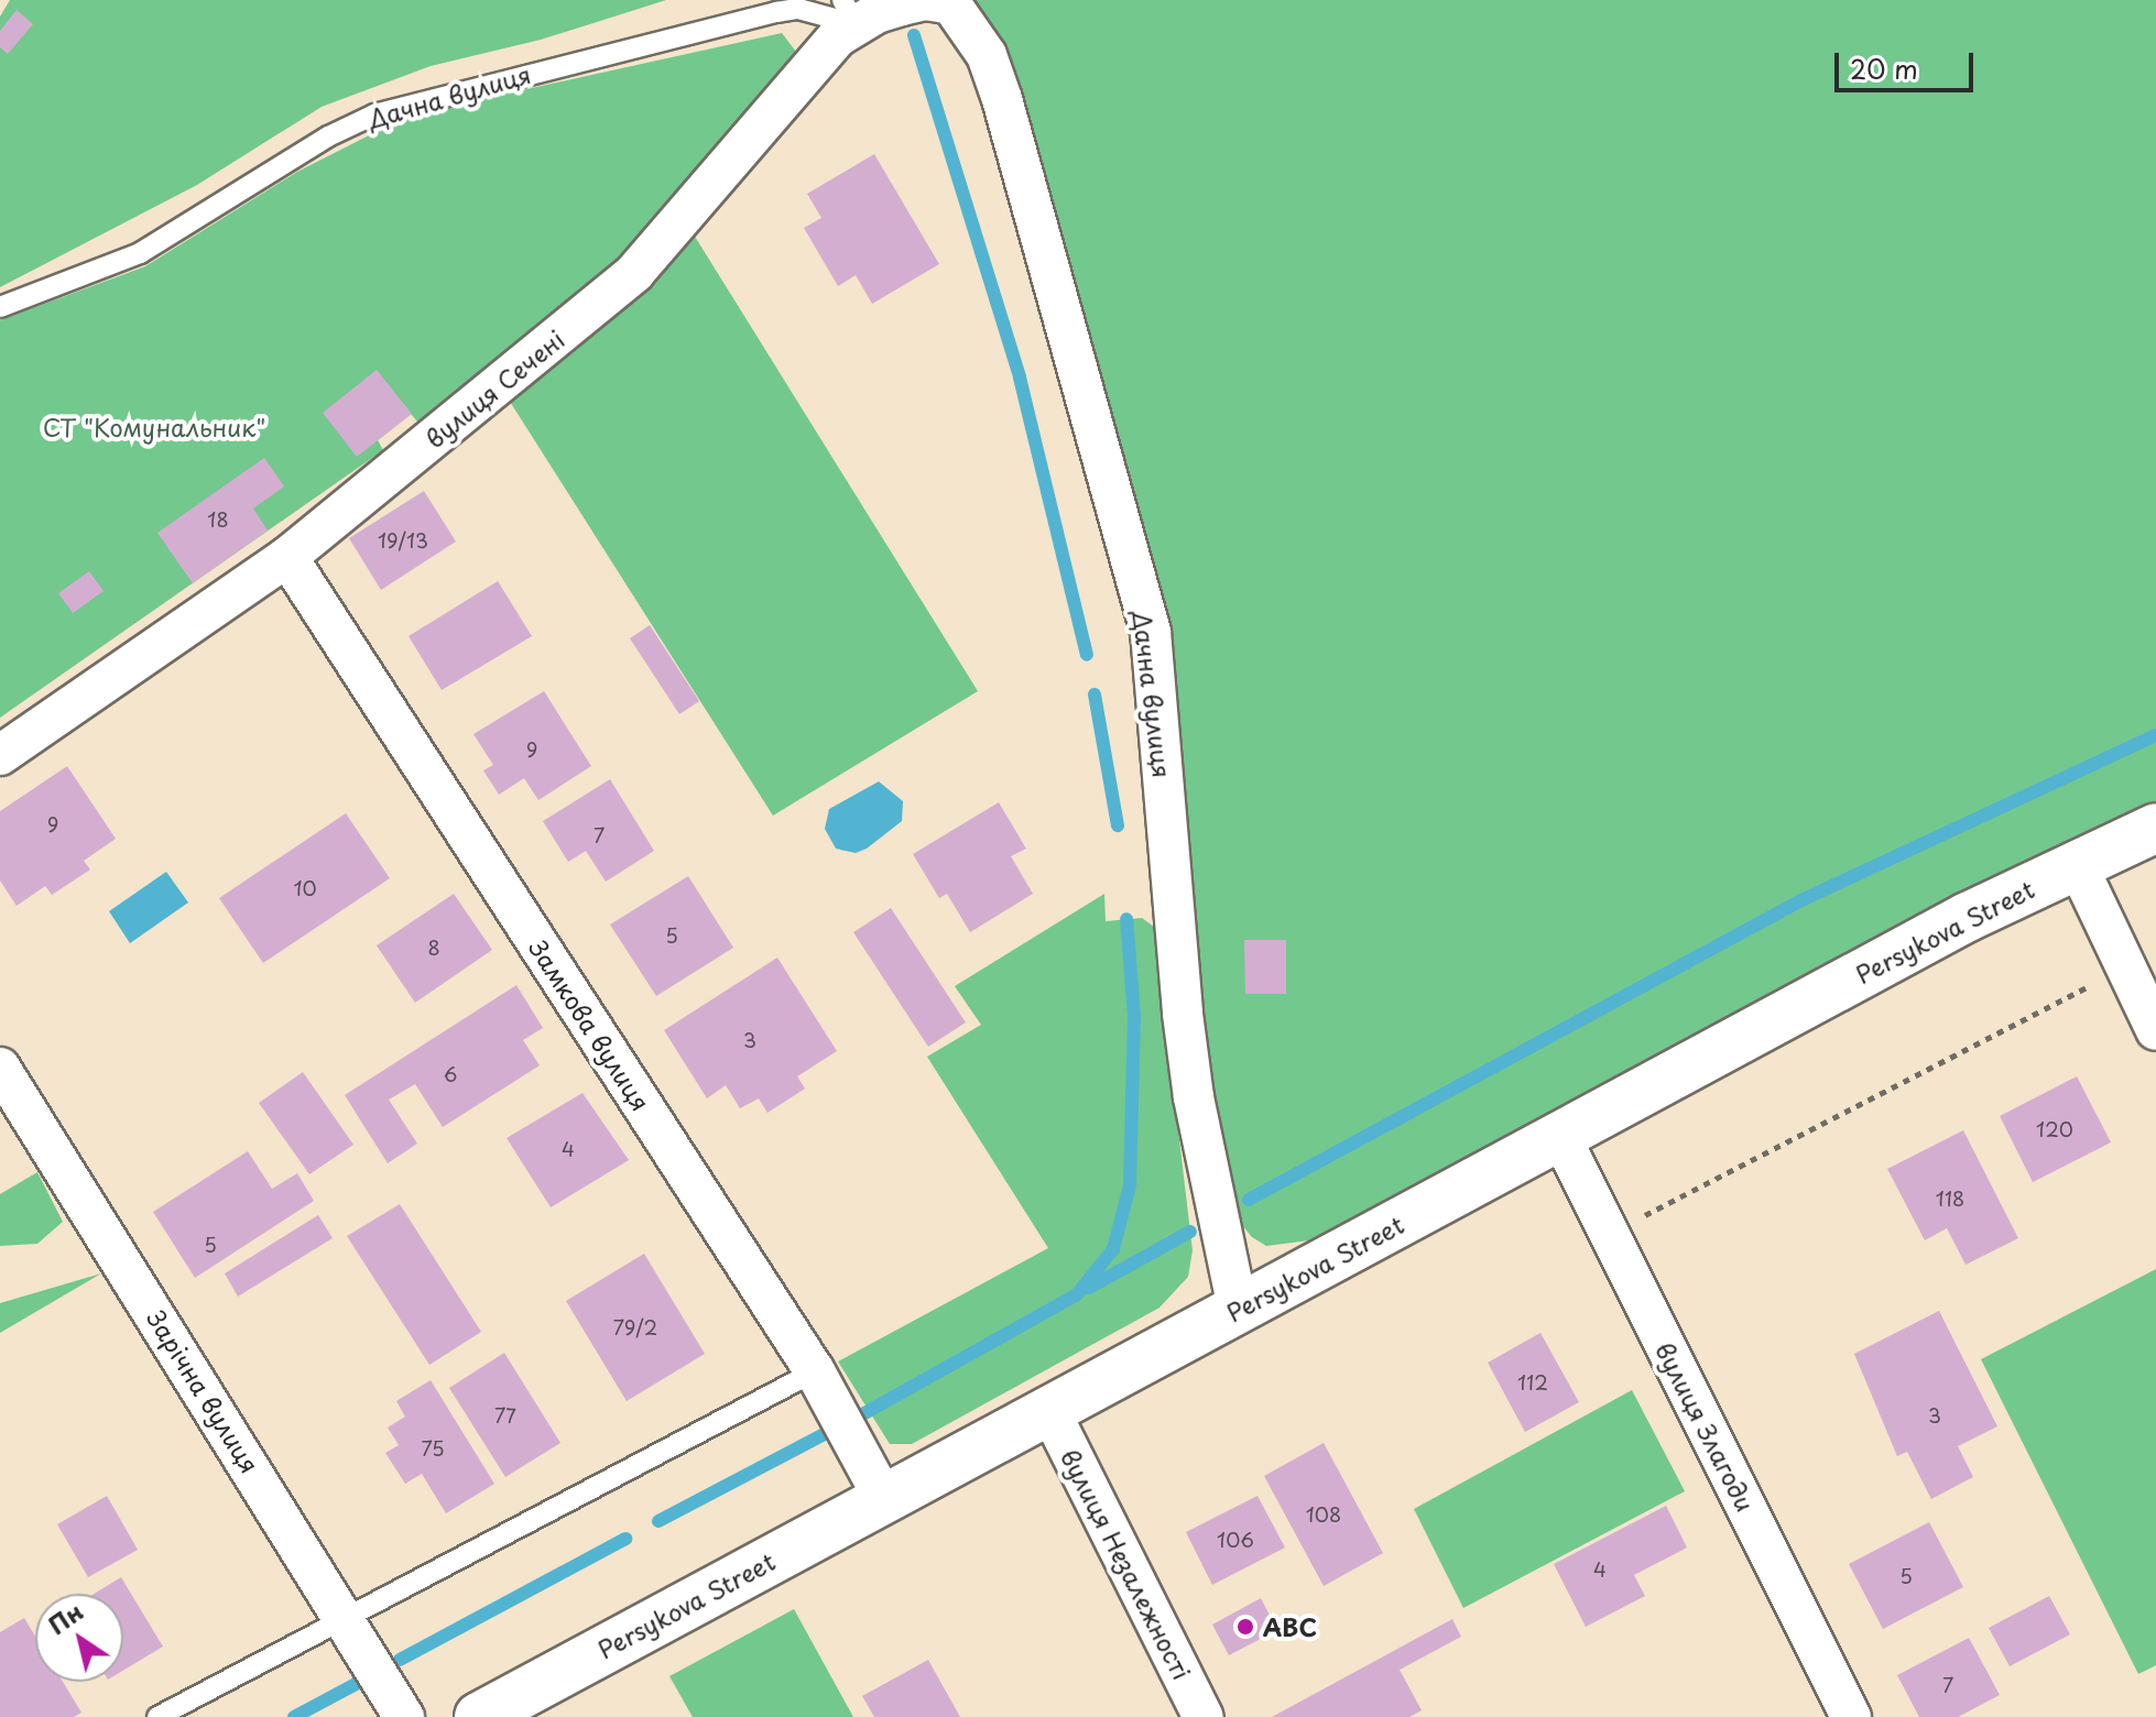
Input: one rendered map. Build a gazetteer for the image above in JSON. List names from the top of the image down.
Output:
{
  "streets": {
    "main road": ["Persykova Street"],
    "street": [
      "Дачна вулиця",
      "вулиця Сечені",
      "Замкова вулиця",
      "Зарічна вулиця",
      "вулиця Злагоди",
      "вулиця Незалежності"
    ]
  },
  "crossings": [
    ["Дачна вулиця", "вулиця Сечені"],
    ["Дачна вулиця", "Persykova Street"],
    ["вулиця Сечені", "Замкова вулиця"],
    ["Persykova Street", "Замкова вулиця"],
    ["Persykova Street", "вулиця Злагоди"],
    ["Persykova Street", "вулиця Незалежності"]
  ],
  "parks": ["СТ \"Комунальник\""],
  "places": ["ABC"],
  "house_numbers": [
    "18",
    "19/13",
    "9",
    "9",
    "7",
    "10",
    "5",
    "8",
    "3",
    "6",
    "120",
    "4",
    "118",
    "5",
    "79/2",
    "112",
    "77",
    "3",
    "75",
    "108",
    "106",
    "4",
    "5",
    "7"
  ],
  "scale_bar": "20 m",
  "north": "top left"
}
